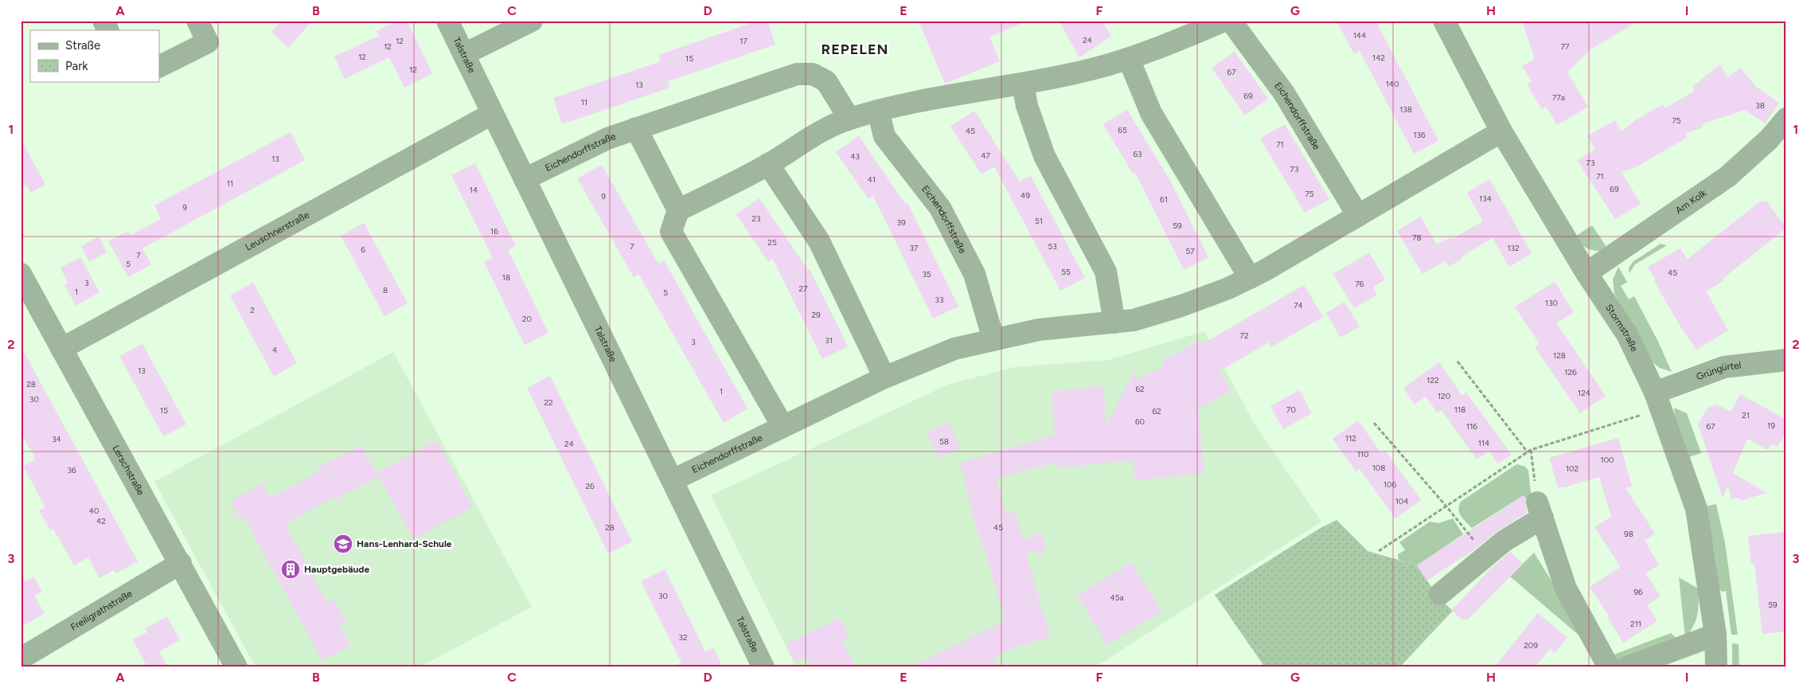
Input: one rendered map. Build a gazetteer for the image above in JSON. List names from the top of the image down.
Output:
{
  "streets": {
    "street": [
      "Talstraße",
      "Eichendorffstraße",
      "Am Kolk",
      "Leuschnerstraße",
      "Stormstraße",
      "Grüngürtel",
      "Lerschstraße",
      "Freiligrathstraße"
    ]
  },
  "crossings": [
    ["Talstraße", "Eichendorffstraße"],
    ["Talstraße", "Leuschnerstraße"],
    ["Eichendorffstraße", "Stormstraße"],
    ["Am Kolk", "Stormstraße"],
    ["Leuschnerstraße", "Lerschstraße"],
    ["Stormstraße", "Grüngürtel"],
    ["Lerschstraße", "Freiligrathstraße"]
  ],
  "districts": ["REPELEN"],
  "places": {
    "school or university": ["Hans-Lenhard-Schule"],
    "building": ["Hauptgebäude"]
  },
  "house_numbers": [
    "144",
    "24",
    "12",
    "17",
    "12",
    "77",
    "12",
    "142",
    "15",
    "12",
    "67",
    "140",
    "13",
    "69",
    "77a",
    "11",
    "38",
    "138",
    "75",
    "65",
    "45",
    "136",
    "71",
    "63",
    "47",
    "43",
    "13",
    "73",
    "73",
    "71",
    "41",
    "11",
    "69",
    "14",
    "75",
    "49",
    "9",
    "134",
    "61",
    "9",
    "23",
    "51",
    "39",
    "59",
    "16",
    "78",
    "25",
    "7",
    "53",
    "37",
    "132",
    "6",
    "57",
    "7",
    "5",
    "55",
    "45",
    "35",
    "18",
    "3",
    "76",
    "27",
    "8",
    "1",
    "5",
    "33",
    "130",
    "74",
    "2",
    "29",
    "20",
    "72",
    "31",
    "3",
    "4",
    "128",
    "13",
    "126",
    "122",
    "28",
    "62",
    "1",
    "124",
    "120",
    "30",
    "22",
    "70",
    "118",
    "15",
    "62",
    "21",
    "60",
    "19",
    "116",
    "67",
    "112",
    "34",
    "58",
    "114",
    "24",
    "110",
    "100",
    "108",
    "102",
    "36",
    "106",
    "26",
    "104",
    "40",
    "42",
    "28",
    "45",
    "98",
    "96",
    "30",
    "45a",
    "59",
    "211",
    "32",
    "209"
  ],
  "legend": ["Straße", "Park"],
  "grid": {
    "columns": [
      "A",
      "B",
      "C",
      "D",
      "E",
      "F",
      "G",
      "H",
      "I"
    ],
    "rows": ["1", "2", "3"]
  }
}
